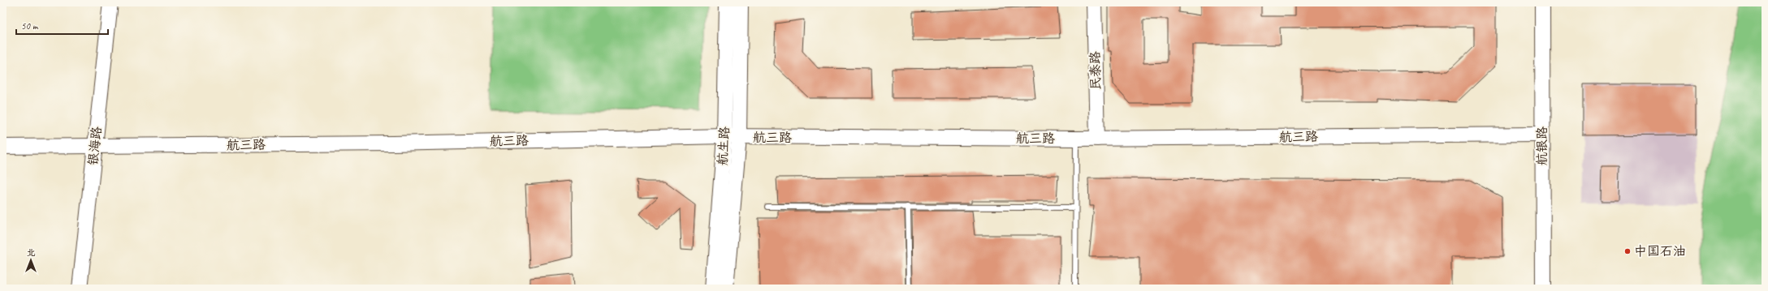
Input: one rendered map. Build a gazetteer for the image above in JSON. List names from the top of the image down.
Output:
{
  "streets": {
    "street": [
      "民泰路",
      "航三路",
      "银海路",
      "航生路",
      "航银路"
    ]
  },
  "crossings": [
    ["民泰路", "航三路"],
    ["航三路", "银海路"],
    ["航三路", "航生路"],
    ["航三路", "航银路"]
  ],
  "places": ["中国石油"],
  "scale_bar": "50 m",
  "north": "top"
}
